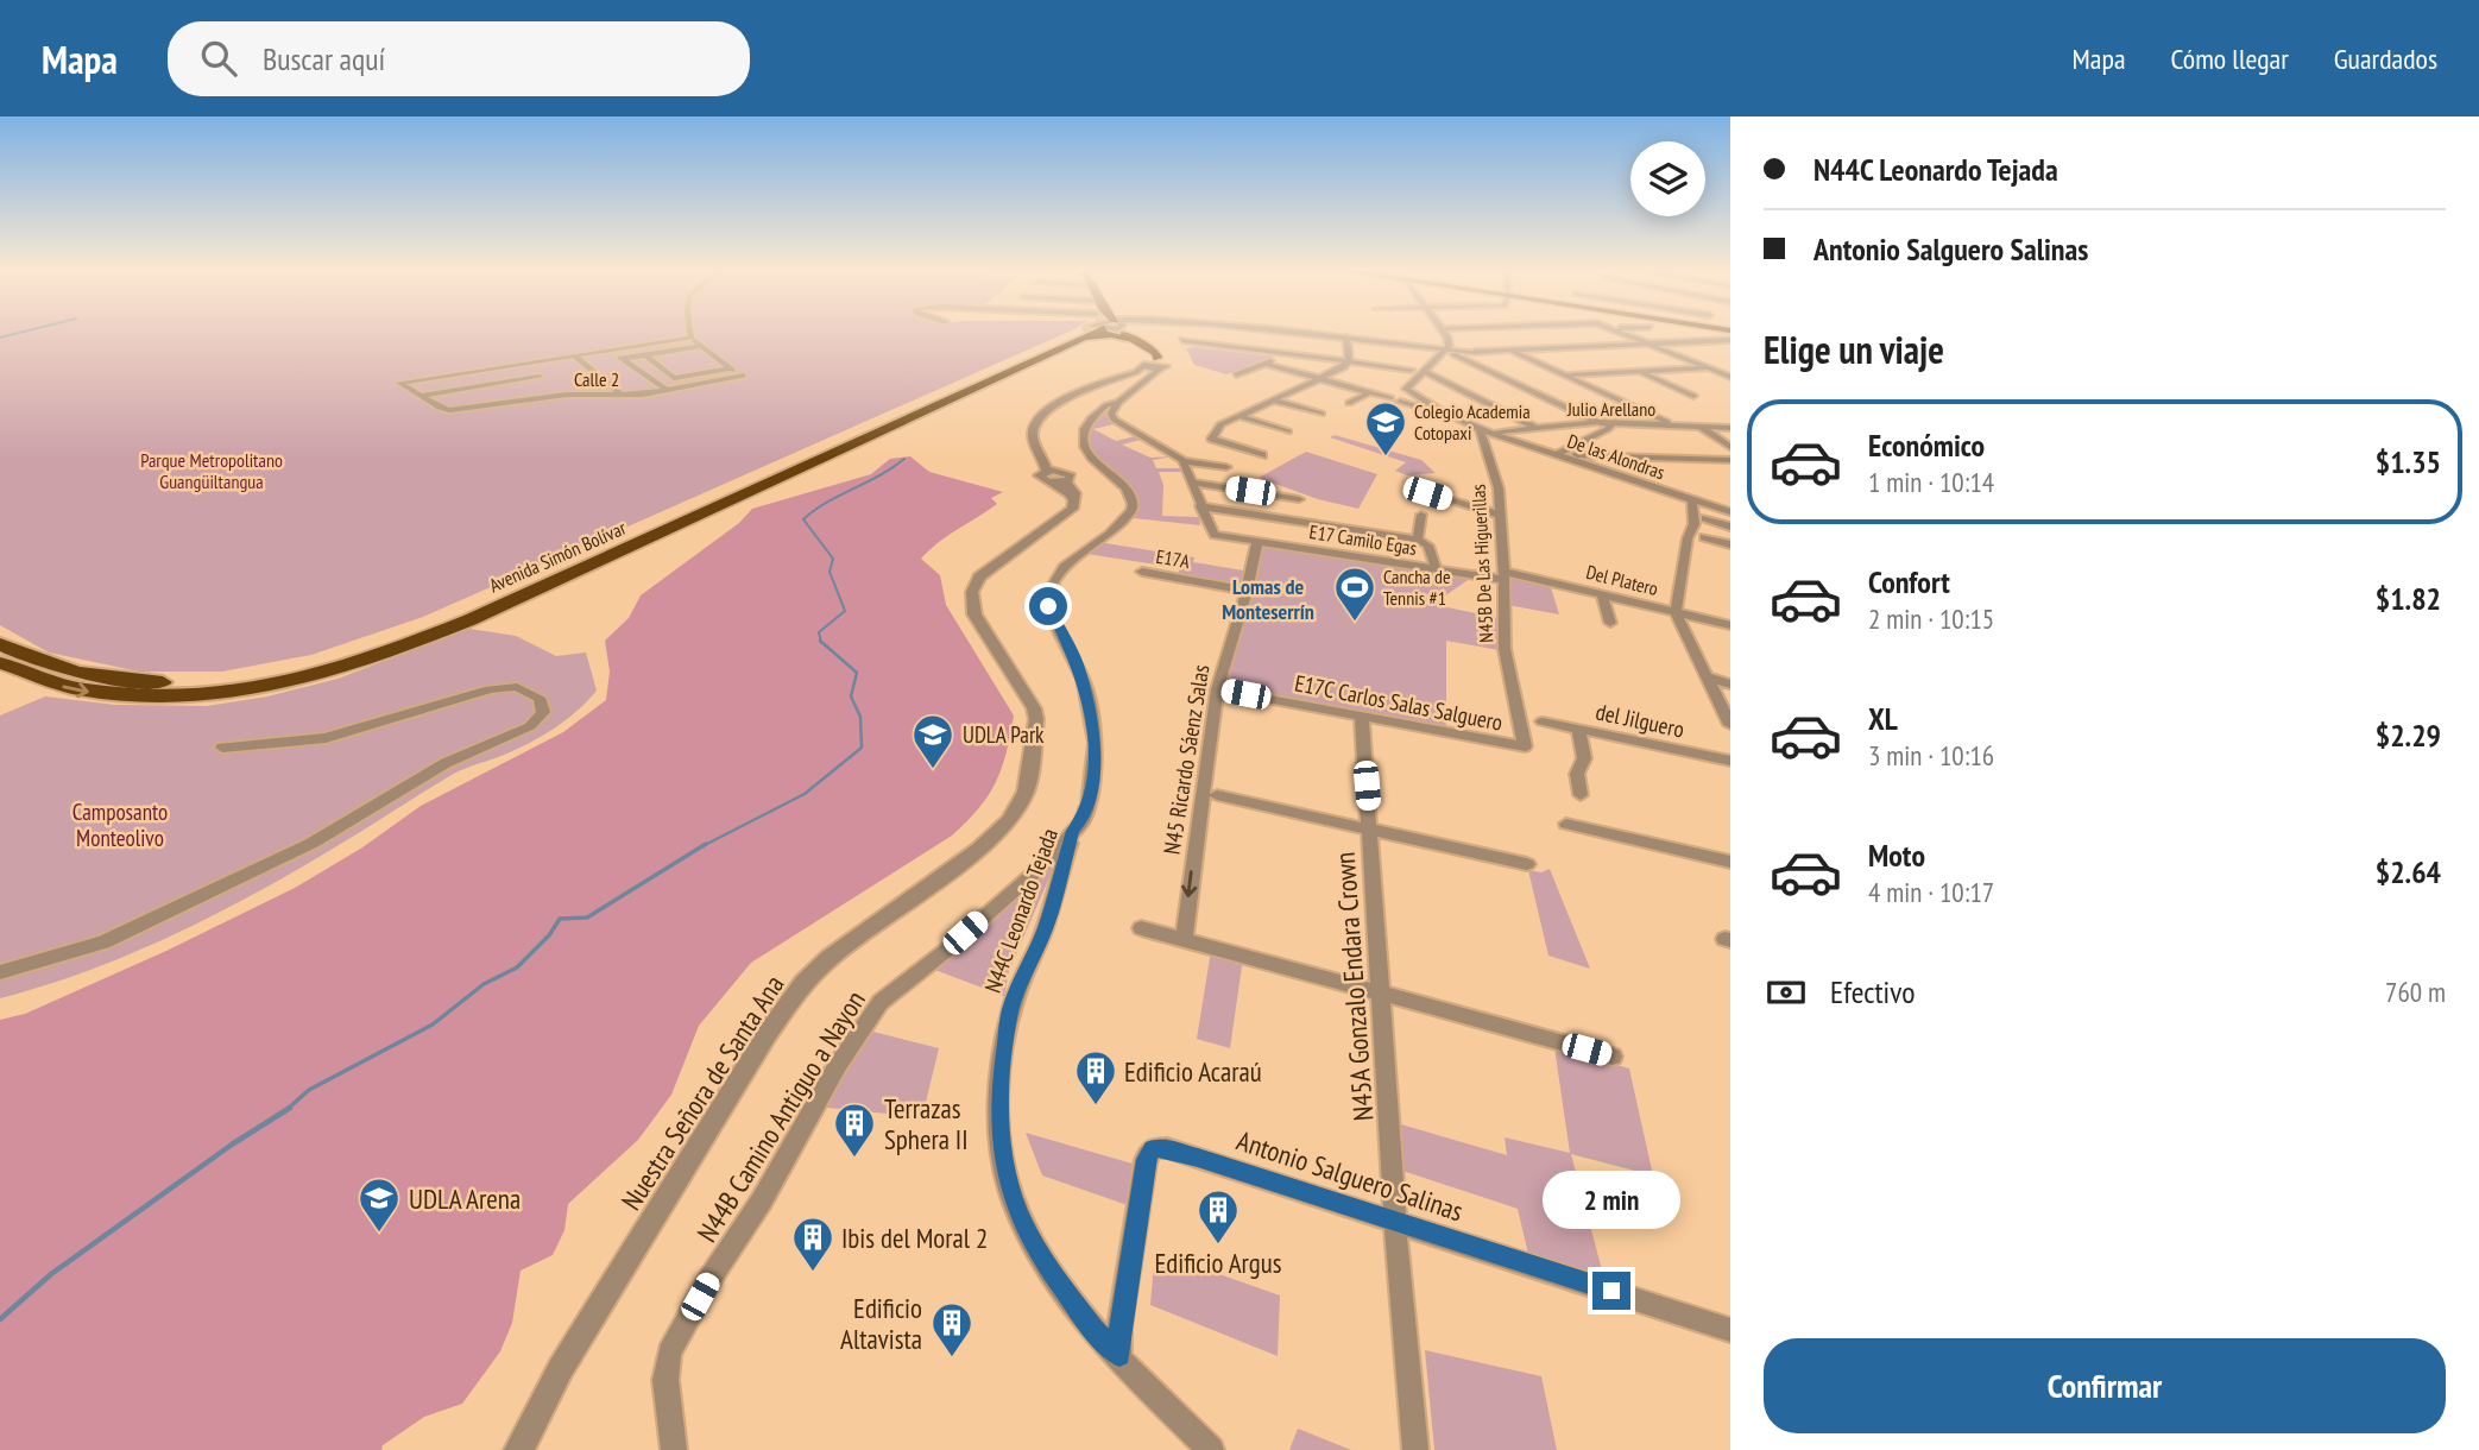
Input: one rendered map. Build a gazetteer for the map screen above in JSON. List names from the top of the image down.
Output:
{
  "streets": {
    "highway": ["Avenida Simón Bolívar"],
    "street": [
      "Calle 2",
      "Julio Arellano",
      "De las Alondras",
      "E17 Camilo Egas",
      "E17A",
      "N45B De Las Higuerillas",
      "Del Platero",
      "E17C Carlos Salas Salguero",
      "del Jilguero",
      "N45 Ricardo Sáenz Salas",
      "N44C Leonardo Tejada",
      "N45A Gonzalo Endara Crown",
      "Nuestra Señora de Santa Ana",
      "N44B Camino Antiguo a Nayon",
      "Antonio Salguero Salinas"
    ]
  },
  "crossings": [
    ["Julio Arellano", "De las Alondras"],
    ["De las Alondras", "N45B De Las Higuerillas"],
    ["E17 Camilo Egas", "N45B De Las Higuerillas"],
    ["E17 Camilo Egas", "Del Platero"],
    ["E17 Camilo Egas", "N45 Ricardo Sáenz Salas"],
    ["E17A", "N45 Ricardo Sáenz Salas"],
    ["N45B De Las Higuerillas", "Del Platero"],
    ["N45B De Las Higuerillas", "E17C Carlos Salas Salguero"],
    ["E17C Carlos Salas Salguero", "N45 Ricardo Sáenz Salas"],
    ["E17C Carlos Salas Salguero", "N45A Gonzalo Endara Crown"],
    ["N44C Leonardo Tejada", "N44B Camino Antiguo a Nayon"],
    ["N44C Leonardo Tejada", "Antonio Salguero Salinas"],
    ["N45A Gonzalo Endara Crown", "Antonio Salguero Salinas"]
  ],
  "one_way": ["N45 Ricardo Sáenz Salas"],
  "districts": ["Lomas de Monteserrín"],
  "parks": ["Parque Metropolitano Guangüiltangua", "Camposanto Monteolivo"],
  "places": {
    "school or university": ["Colegio Academia Cotopaxi", "UDLA Park", "UDLA Arena"],
    "sports": ["Cancha de Tennis #1"],
    "building": [
      "Edificio Acaraú",
      "Terrazas Sphera II",
      "Edificio Argus",
      "Ibis del Moral 2",
      "Edificio Altavista"
    ]
  },
  "page": {
    "header": "Mapa",
    "search": "Buscar aquí",
    "nav": ["Mapa", "Cómo llegar", "Guardados"],
    "banner": ["N44C Leonardo Tejada", "Antonio Salguero Salinas"],
    "heading": "Elige un viaje",
    "list": [
      {
        "name": "Económico",
        "note": "1 min · 10:14",
        "value": "$1.35"
      },
      {
        "name": "Confort",
        "note": "2 min · 10:15",
        "value": "$1.82"
      },
      {
        "name": "XL",
        "note": "3 min · 10:16",
        "value": "$2.29"
      },
      {
        "name": "Moto",
        "note": "4 min · 10:17",
        "value": "$2.64"
      }
    ],
    "pay": ["Efectivo", "760 m"],
    "bubble": "2 min",
    "buttons": "Confirmar"
  }
}
